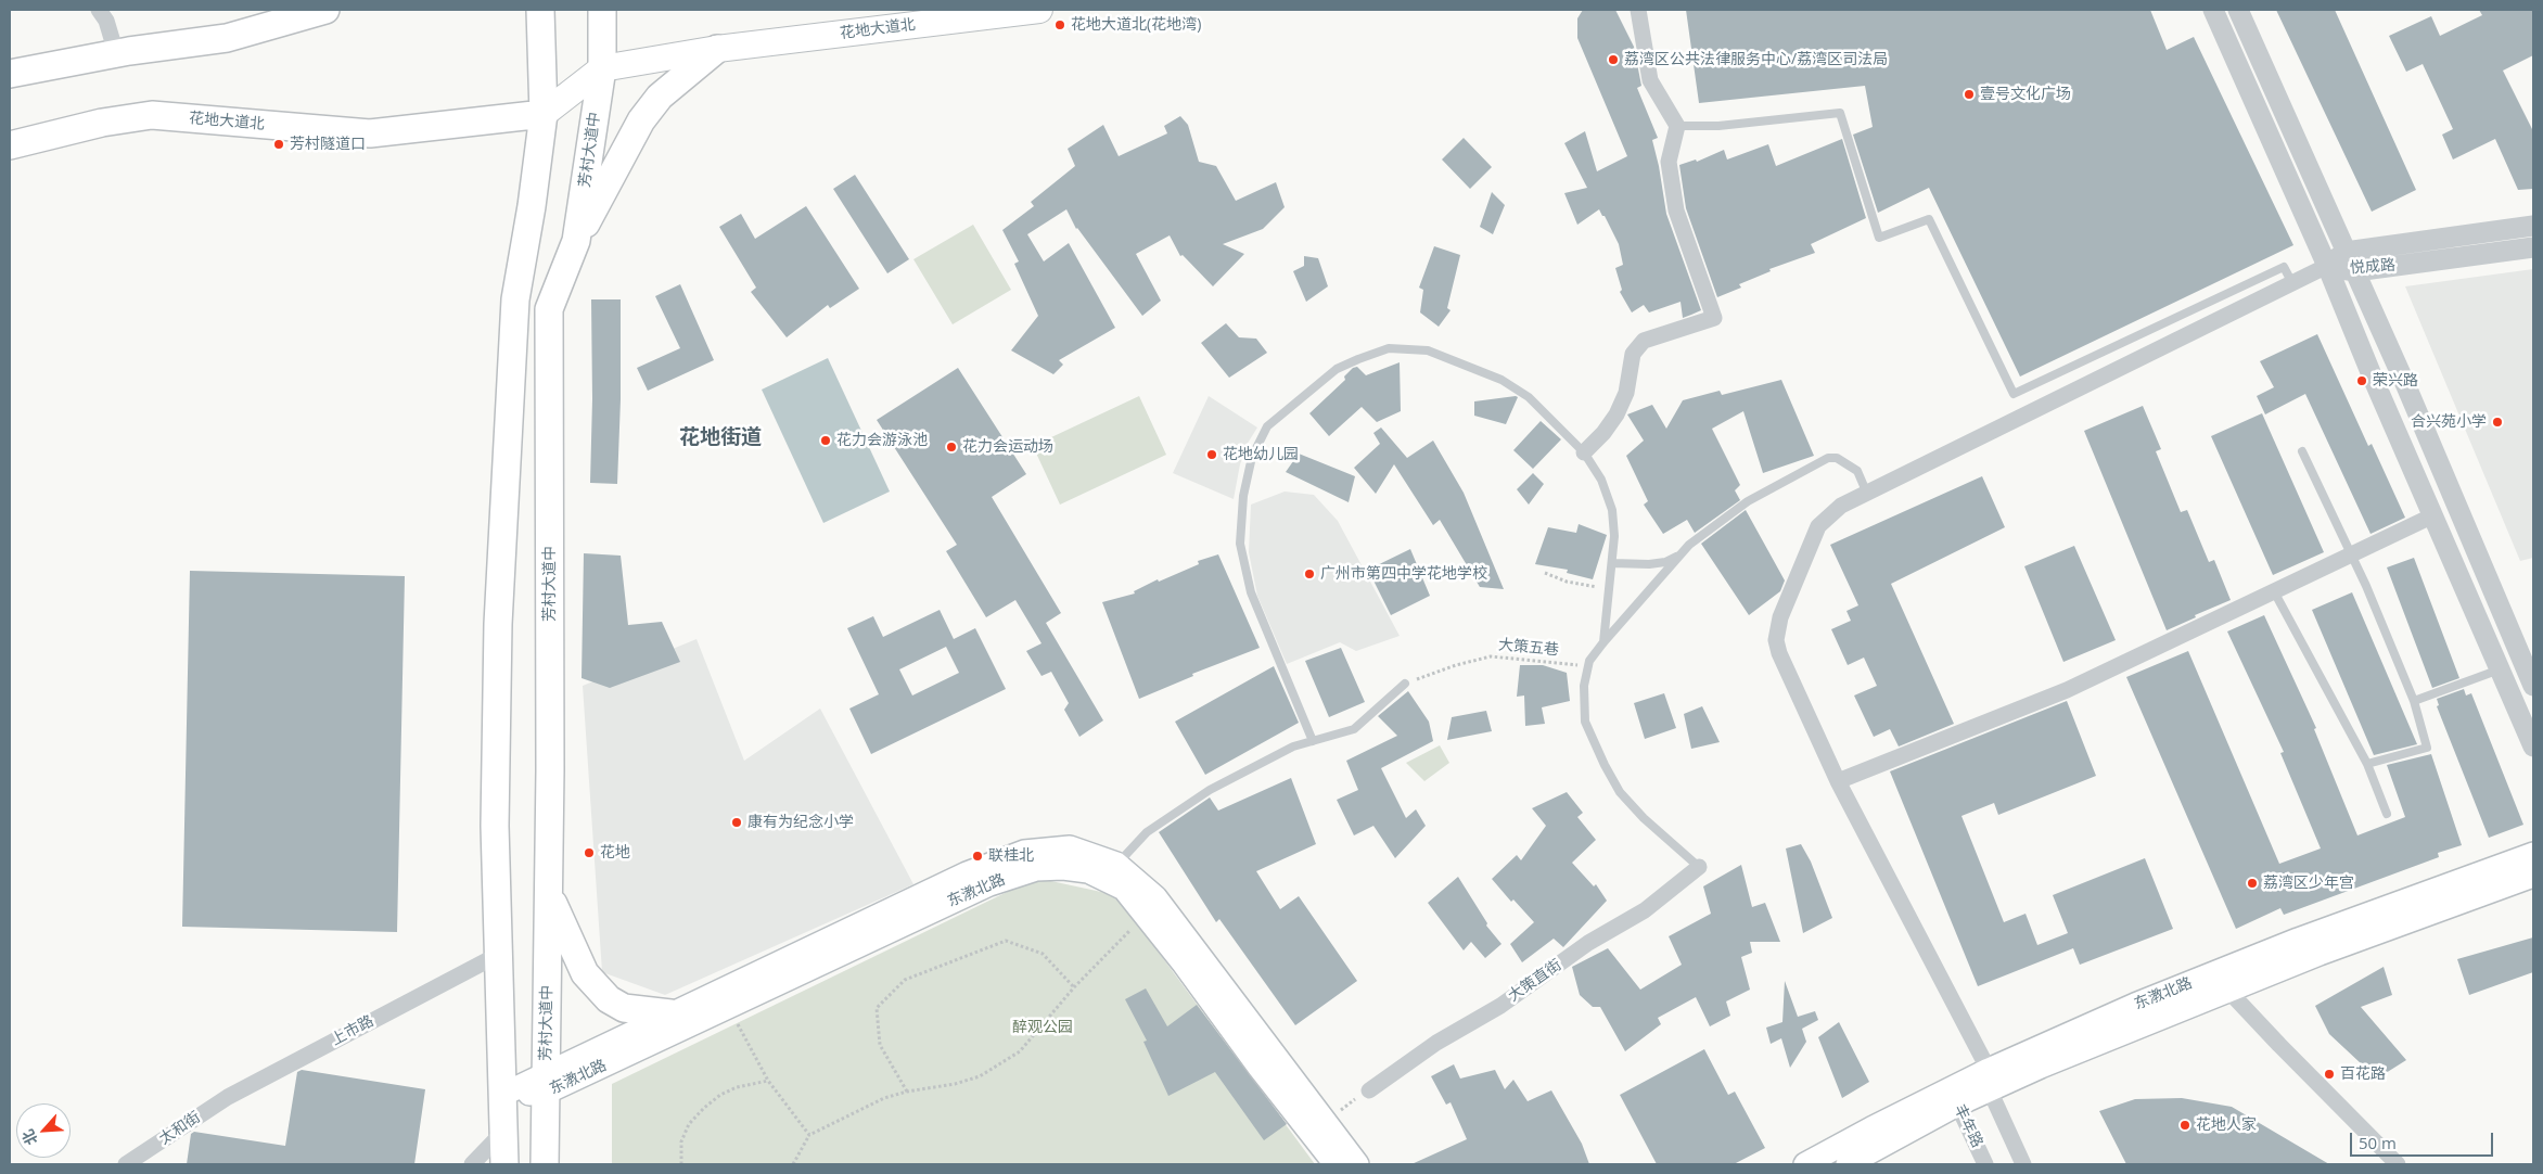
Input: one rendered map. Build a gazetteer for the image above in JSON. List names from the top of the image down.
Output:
{
  "streets": {
    "highway": ["花地大道北", "芳村大道中"],
    "main road": ["东漖北路"],
    "street": [
      "悦成路",
      "大策直街",
      "上市路",
      "丰年路",
      "太和街"
    ],
    "path": ["大策五巷"]
  },
  "crossings": [
    ["花地大道北", "芳村大道中"],
    ["芳村大道中", "东漖北路"],
    ["东漖北路", "丰年路"],
    ["上市路", "太和街"]
  ],
  "districts": ["花地街道"],
  "parks": ["醉观公园"],
  "places": [
    "花地大道北(花地湾)",
    "荔湾区公共法律服务中心/荔湾区司法局",
    "壹号文化广场",
    "芳村隧道口",
    "荣兴路",
    "合兴苑小学",
    "花力会游泳池",
    "花力会运动场",
    "花地幼儿园",
    "广州市第四中学花地学校",
    "康有为纪念小学",
    "花地",
    "联桂北",
    "荔湾区少年宫",
    "百花路",
    "花地人家"
  ],
  "scale_bar": "50 m",
  "north": "bottom left"
}
